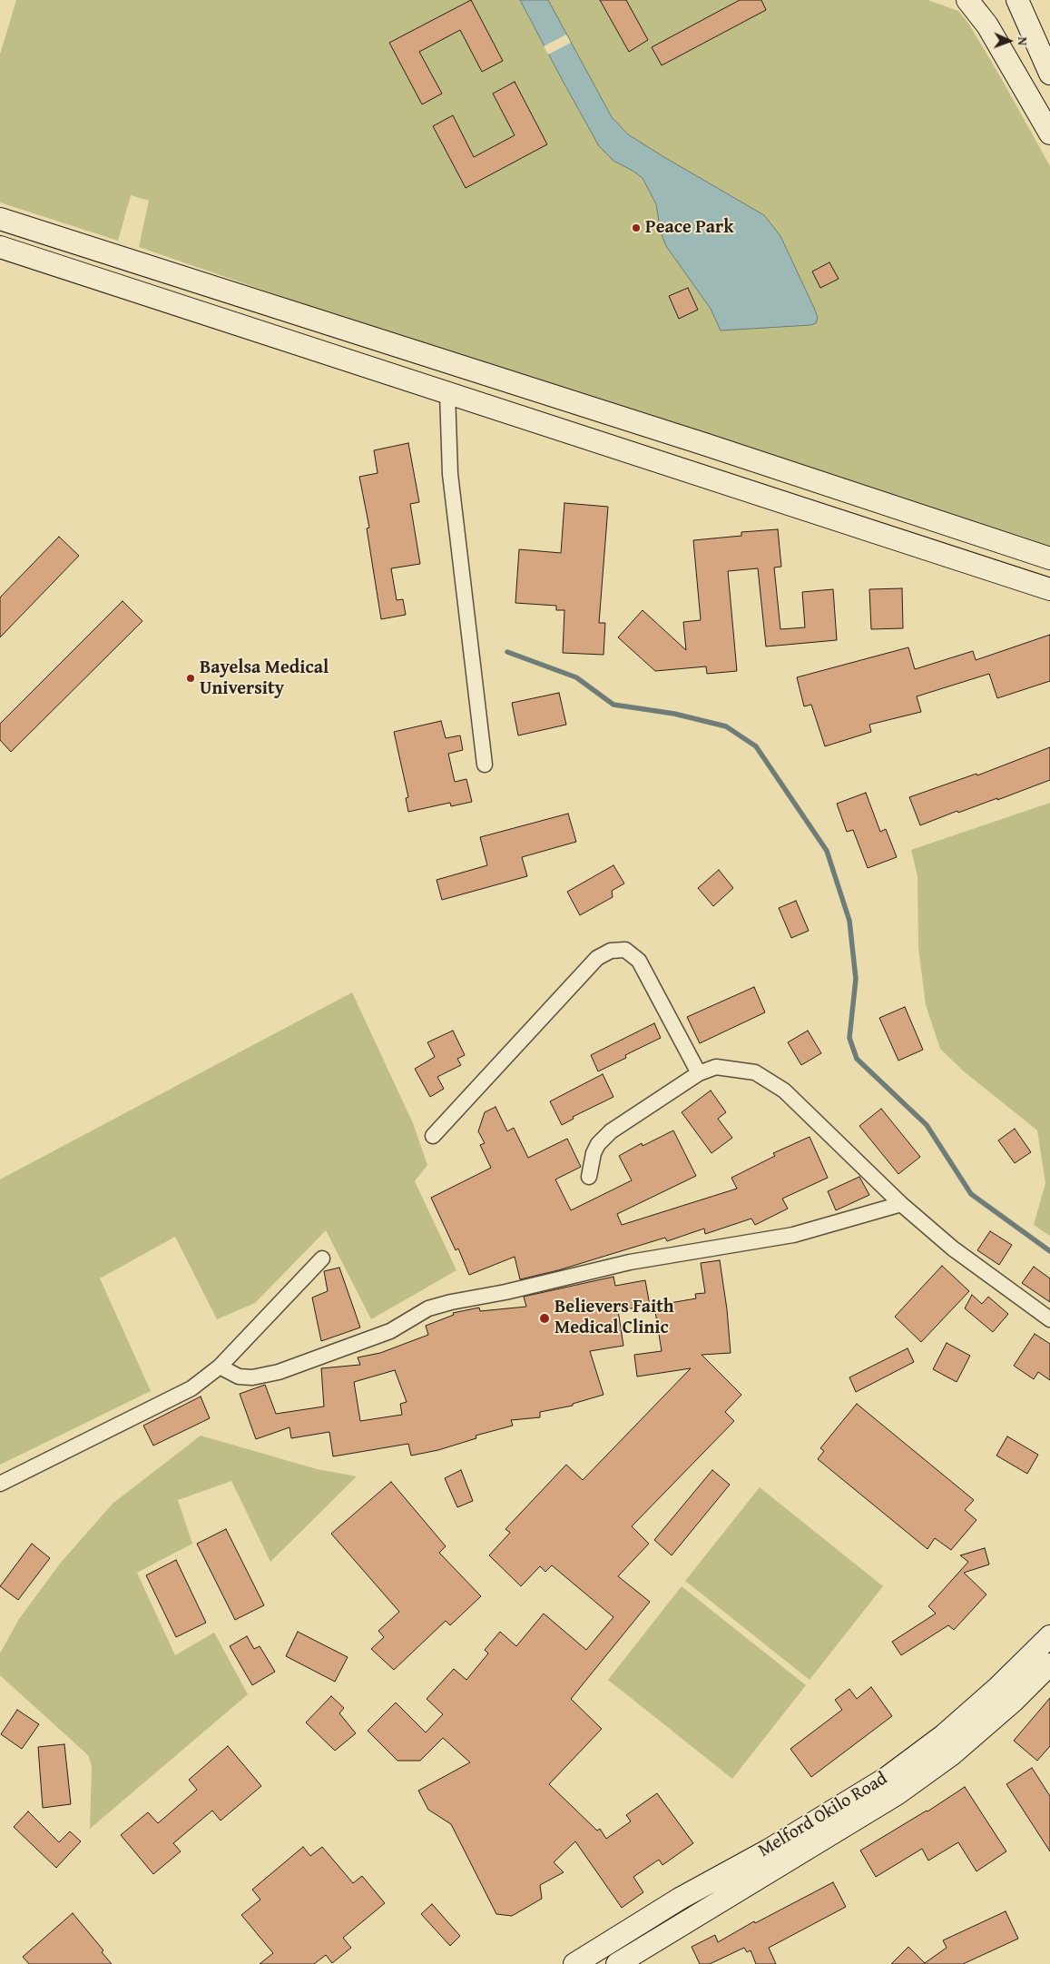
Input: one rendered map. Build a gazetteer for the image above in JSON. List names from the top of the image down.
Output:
{
  "streets": {
    "main road": ["Melford Okilo Road"]
  },
  "places": ["Peace Park", "Bayelsa Medical University", "Believers Faith Medical Clinic"],
  "north": "right"
}
